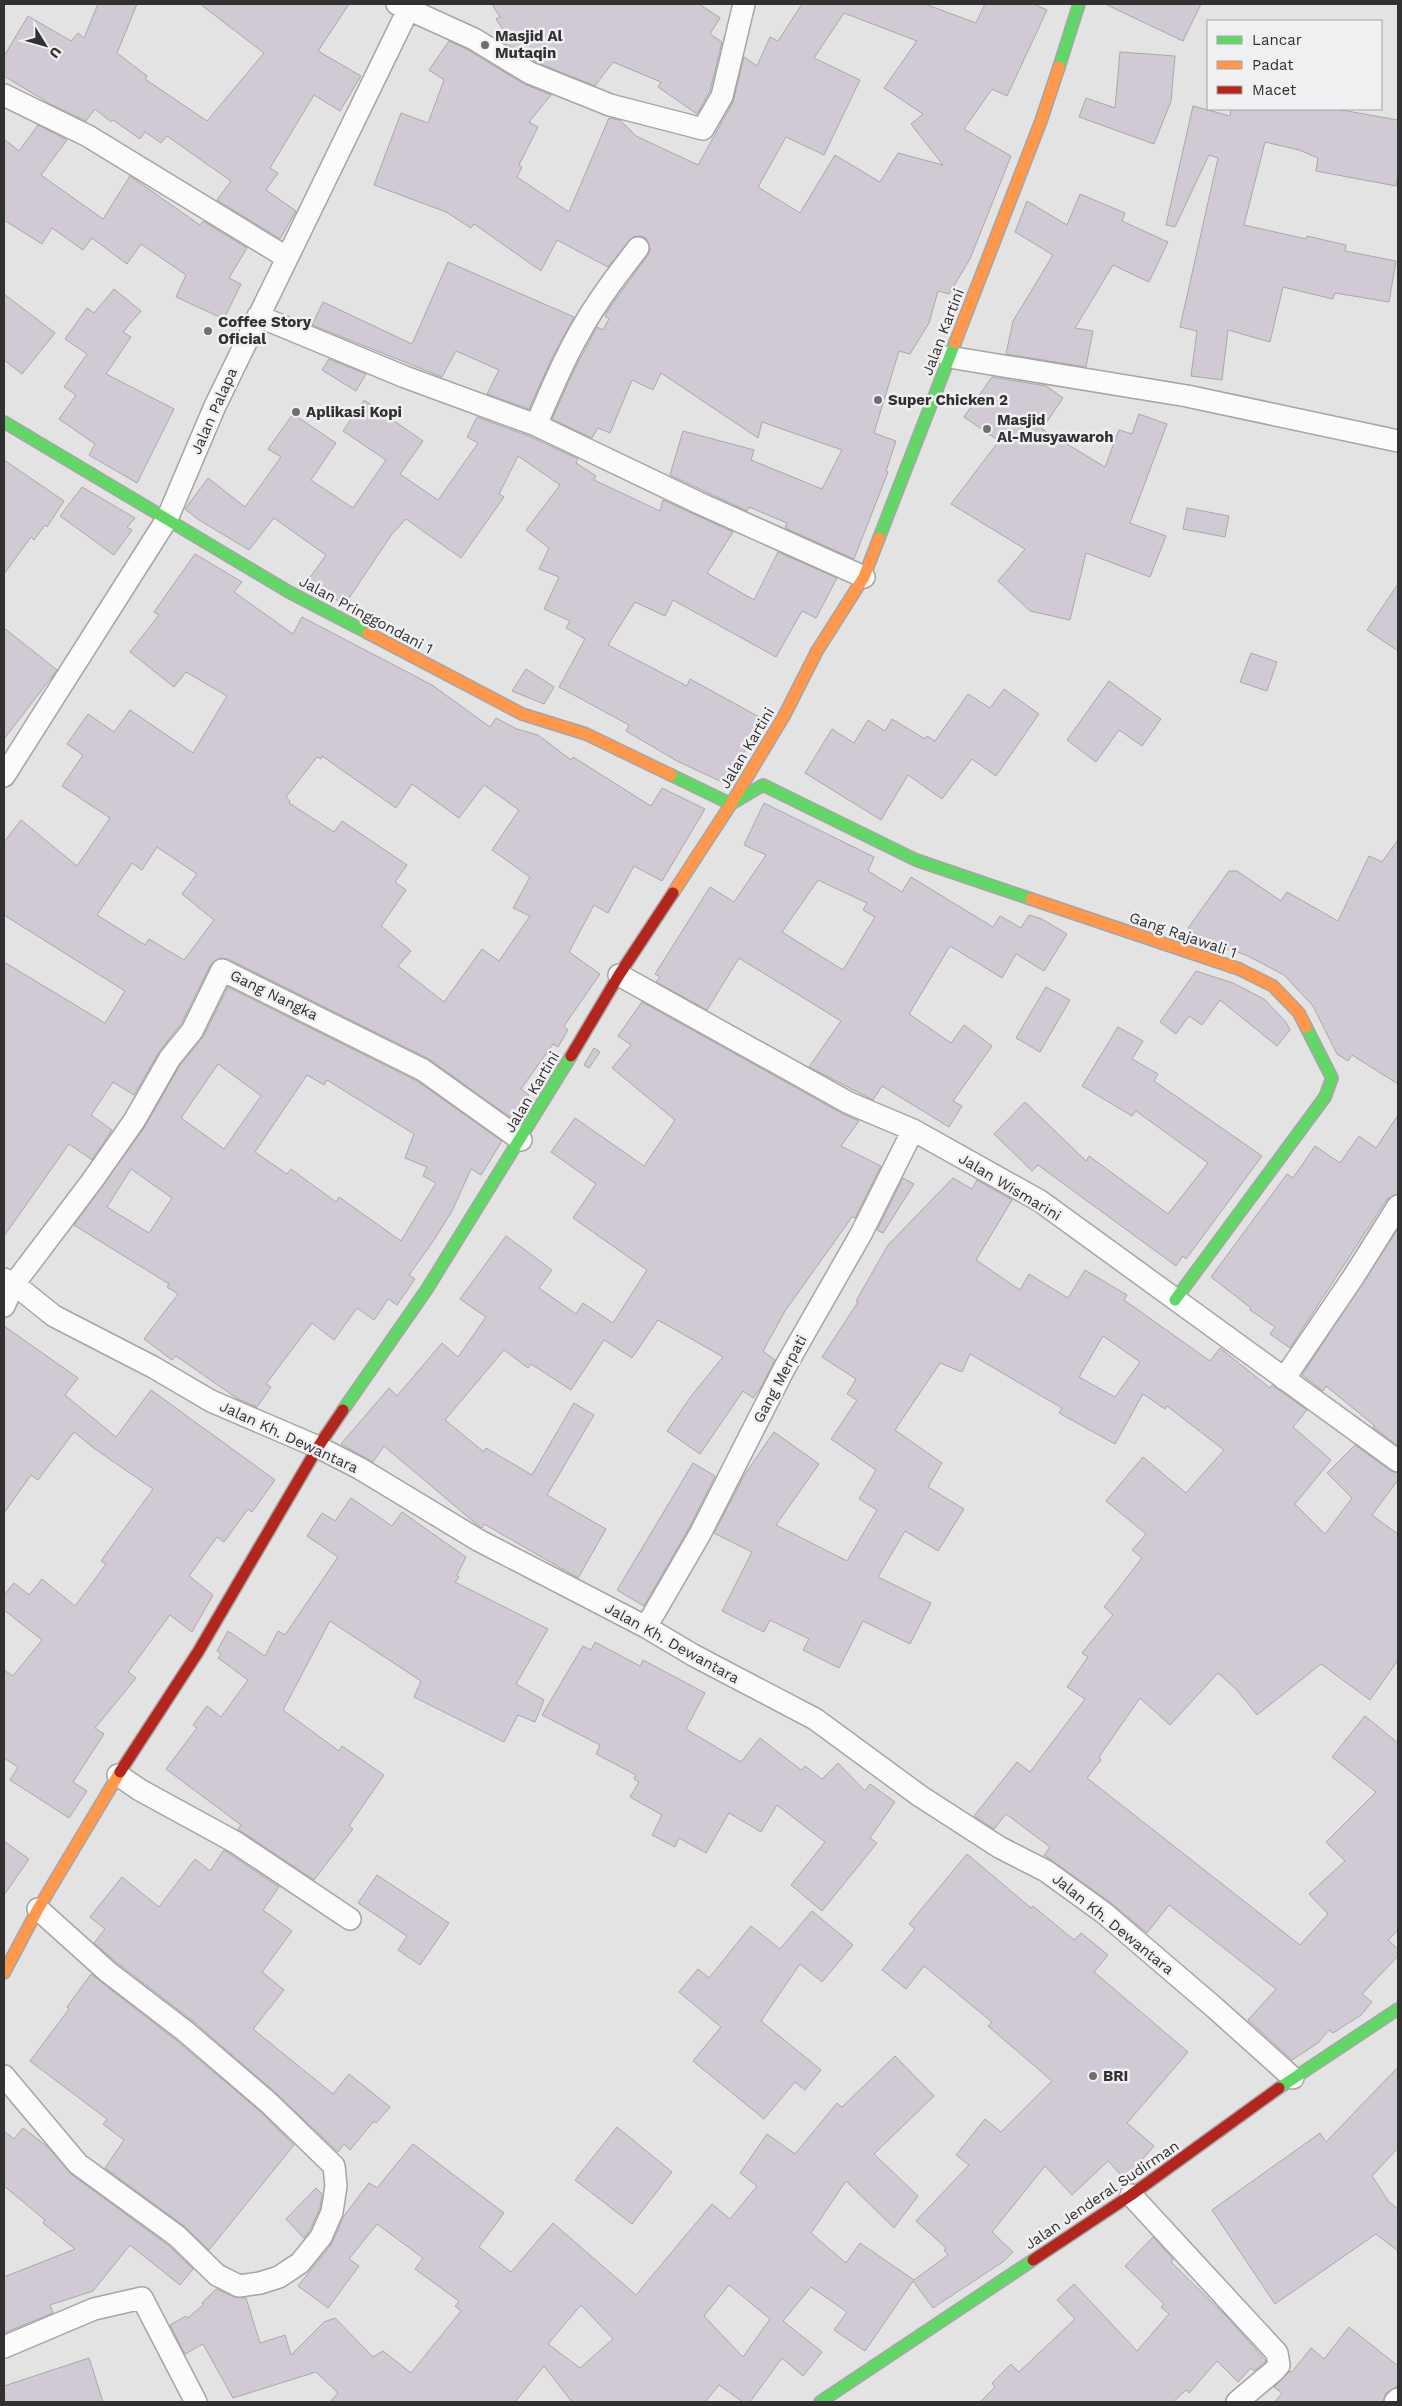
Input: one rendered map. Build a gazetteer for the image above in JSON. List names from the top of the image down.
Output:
{
  "streets": {
    "main road": [
      "Jalan Kartini",
      "Jalan Pringgondani 1",
      "Gang Rajawali 1",
      "Jalan Jenderal Sudirman"
    ],
    "street": [
      "Jalan Palapa",
      "Gang Nangka",
      "Jalan Wismarini",
      "Gang Merpati",
      "Jalan Kh. Dewantara"
    ]
  },
  "crossings": [
    ["Jalan Kartini", "Jalan Pringgondani 1"],
    ["Jalan Kartini", "Gang Rajawali 1"],
    ["Jalan Kartini", "Gang Nangka"],
    ["Jalan Kartini", "Jalan Wismarini"],
    ["Jalan Kartini", "Jalan Kh. Dewantara"],
    ["Jalan Palapa", "Jalan Pringgondani 1"],
    ["Jalan Pringgondani 1", "Gang Rajawali 1"],
    ["Gang Rajawali 1", "Jalan Wismarini"],
    ["Gang Nangka", "Jalan Kh. Dewantara"],
    ["Jalan Wismarini", "Gang Merpati"],
    ["Gang Merpati", "Jalan Kh. Dewantara"],
    ["Jalan Kh. Dewantara", "Jalan Jenderal Sudirman"]
  ],
  "places": [
    "Masjid Al Mutaqin",
    "Coffee Story Oficial",
    "Super Chicken 2",
    "Aplikasi Kopi",
    "Masjid Al-Musyawaroh",
    "BRI"
  ],
  "legend": ["Lancar", "Padat", "Macet"],
  "north": "bottom right"
}
